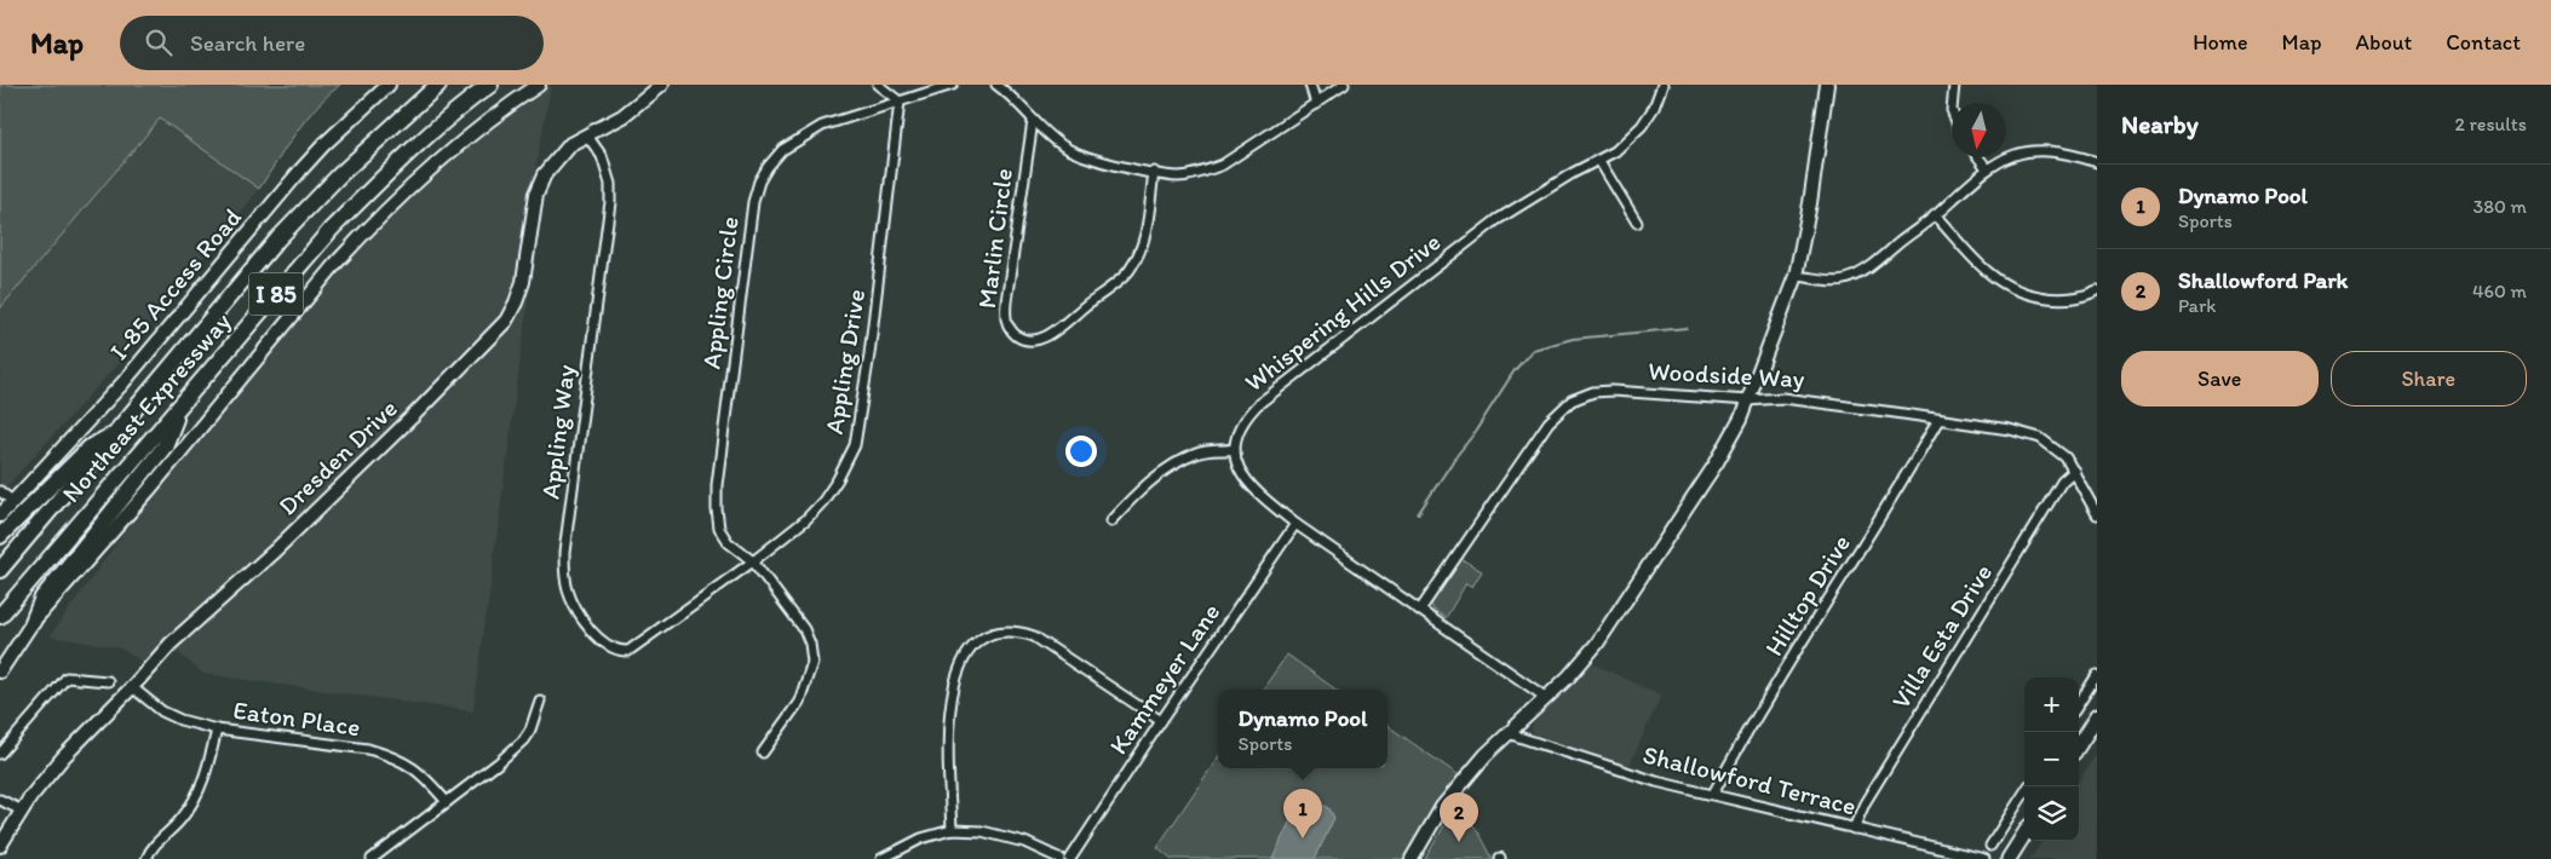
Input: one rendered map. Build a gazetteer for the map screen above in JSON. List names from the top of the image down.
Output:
{
  "streets": {
    "highway": ["I 85", "Northeast Expressway"],
    "street": [
      "Marlin Circle",
      "I-85 Access Road",
      "Appling Circle",
      "Whispering Hills Drive",
      "Appling Drive",
      "Woodside Way",
      "Appling Way",
      "Dresden Drive",
      "Hilltop Drive",
      "Villa Esta Drive",
      "Kammeyer Lane",
      "Eaton Place",
      "Shallowford Terrace"
    ]
  },
  "crossings": [
    ["Appling Circle", "Appling Drive"],
    ["Appling Drive", "Appling Way"],
    ["Woodside Way", "Hilltop Drive"],
    ["Woodside Way", "Villa Esta Drive"],
    ["Appling Way", "Dresden Drive"],
    ["Dresden Drive", "Eaton Place"],
    ["Hilltop Drive", "Shallowford Terrace"],
    ["Villa Esta Drive", "Shallowford Terrace"]
  ],
  "north": "bottom",
  "page": {
    "header": "Map",
    "search": "Search here",
    "nav": [
      "Home",
      "Map",
      "About",
      "Contact"
    ],
    "heading": ["Nearby", "2 results"],
    "list": [
      {
        "mark": "1",
        "name": "Dynamo Pool",
        "note": "Sports",
        "value": "380 m"
      },
      {
        "mark": "2",
        "name": "Shallowford Park",
        "note": "Park",
        "value": "460 m"
      }
    ],
    "buttons": ["Save", "Share"],
    "map_buttons": ["+", "−"],
    "popup": ["Dynamo Pool", "Sports"],
    "pins": ["1", "2"]
  }
}
